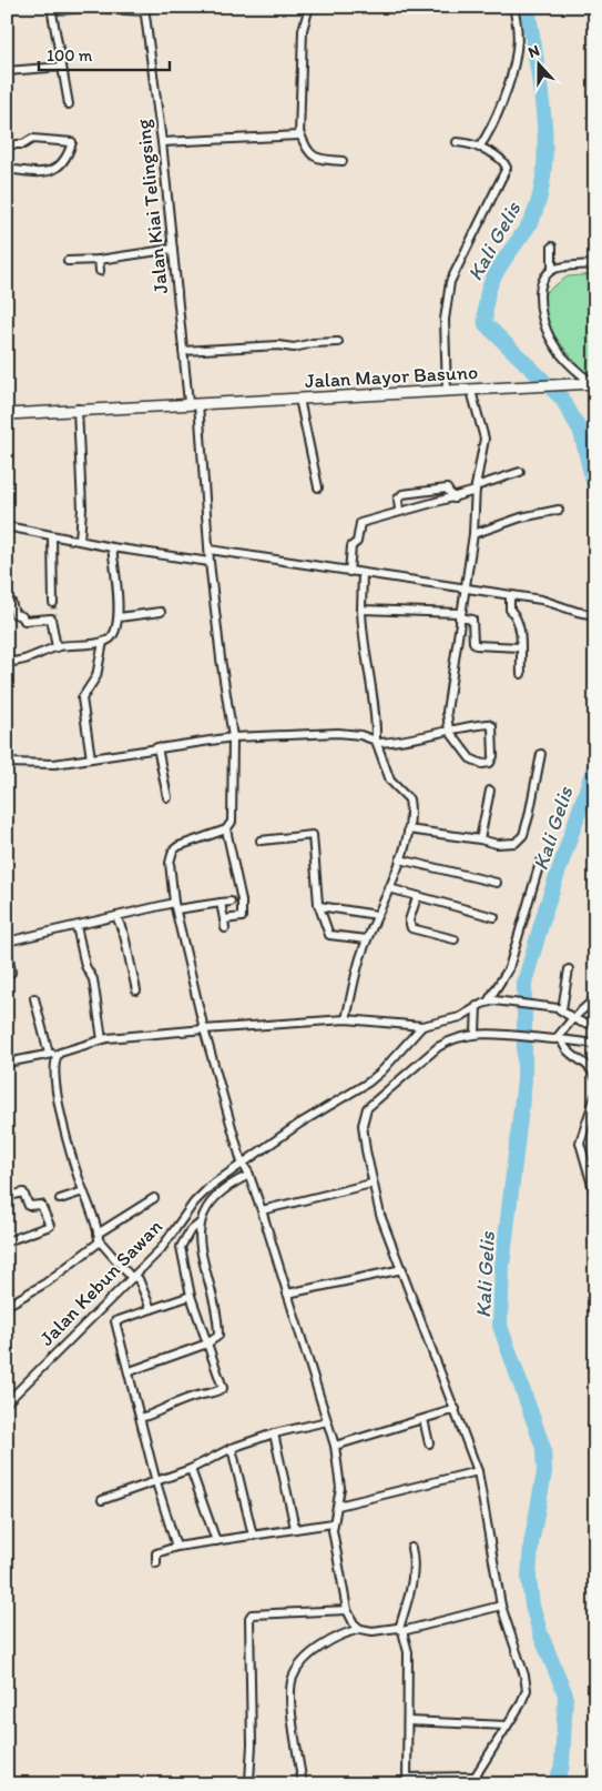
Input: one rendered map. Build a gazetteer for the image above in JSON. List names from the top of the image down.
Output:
{
  "streets": {
    "main road": ["Jalan Mayor Basuno"],
    "street": ["Jalan Kiai Telingsing", "Jalan Kebun Sawan"]
  },
  "crossings": [
    ["Jalan Kiai Telingsing", "Jalan Mayor Basuno"]
  ],
  "water": ["Kali Gelis"],
  "scale_bar": "100 m",
  "north": "top"
}
